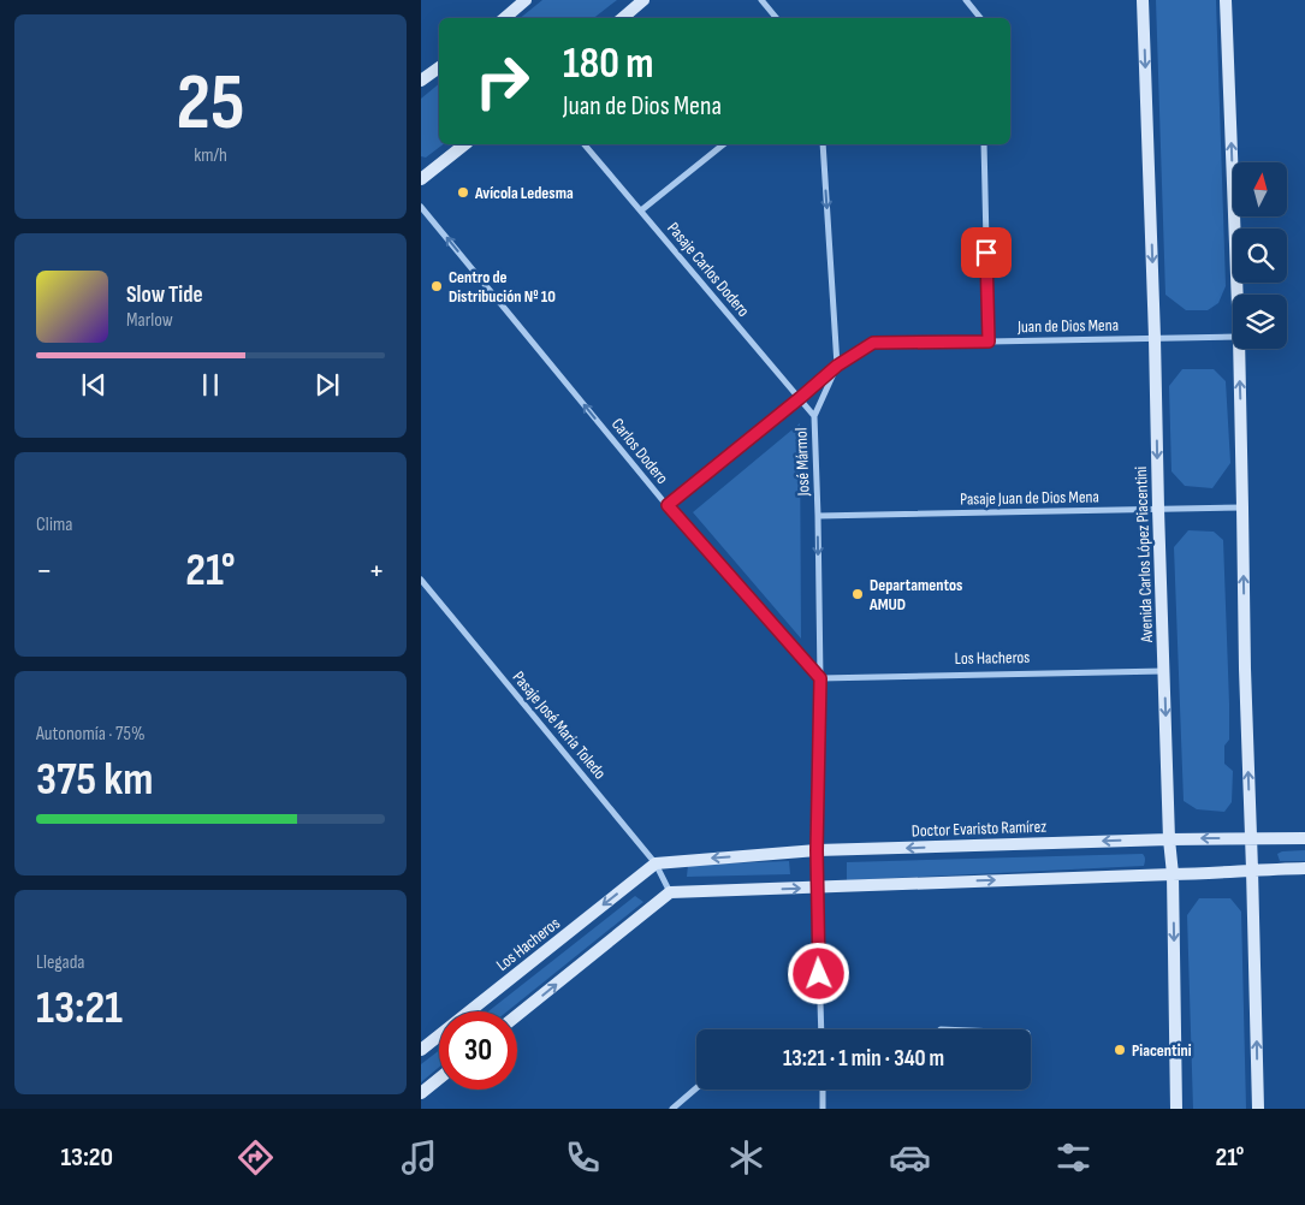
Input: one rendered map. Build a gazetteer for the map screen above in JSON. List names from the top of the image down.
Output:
{
  "streets": {
    "main road": ["Avenida Carlos López Piacentini", "Los Hacheros", "Doctor Evaristo Ramírez"],
    "street": [
      "Pasaje Carlos Dodero",
      "Juan de Dios Mena",
      "Carlos Dodero",
      "José Mármol",
      "Pasaje Juan de Dios Mena",
      "Pasaje José María Toledo"
    ]
  },
  "crossings": [
    ["Pasaje Carlos Dodero", "Juan de Dios Mena"],
    ["Pasaje Carlos Dodero", "José Mármol"],
    ["Juan de Dios Mena", "Carlos Dodero"],
    ["Juan de Dios Mena", "José Mármol"],
    ["Juan de Dios Mena", "Avenida Carlos López Piacentini"],
    ["Carlos Dodero", "José Mármol"],
    ["Carlos Dodero", "Los Hacheros"],
    ["José Mármol", "Pasaje Juan de Dios Mena"],
    ["José Mármol", "Los Hacheros"],
    ["Pasaje Juan de Dios Mena", "Avenida Carlos López Piacentini"],
    ["Avenida Carlos López Piacentini", "Los Hacheros"],
    ["Avenida Carlos López Piacentini", "Doctor Evaristo Ramírez"],
    ["Los Hacheros", "Pasaje José María Toledo"],
    ["Los Hacheros", "Doctor Evaristo Ramírez"],
    ["Pasaje José María Toledo", "Doctor Evaristo Ramírez"]
  ],
  "one_way": ["Carlos Dodero", "José Mármol", "Los Hacheros"],
  "places": [
    "Avícola Ledesma",
    "Centro de Distribución Nº 10",
    "Departamentos AMUD",
    "Piacentini"
  ],
  "north": "top",
  "page": {
    "tile": [
      ["25", "km/h"],
      "Clima",
      ["Autonomía · 75%", "375 km"],
      ["Llegada", "13:21"]
    ],
    "turn": ["180 m", "Juan de Dios Mena"],
    "song": ["Slow Tide", "Marlow"],
    "heat": ["−", "21°", "+"],
    "limit": "30",
    "trip": "13:21 · 1 min · 340 m",
    "tabs": ["13:20", "21°"]
  }
}
